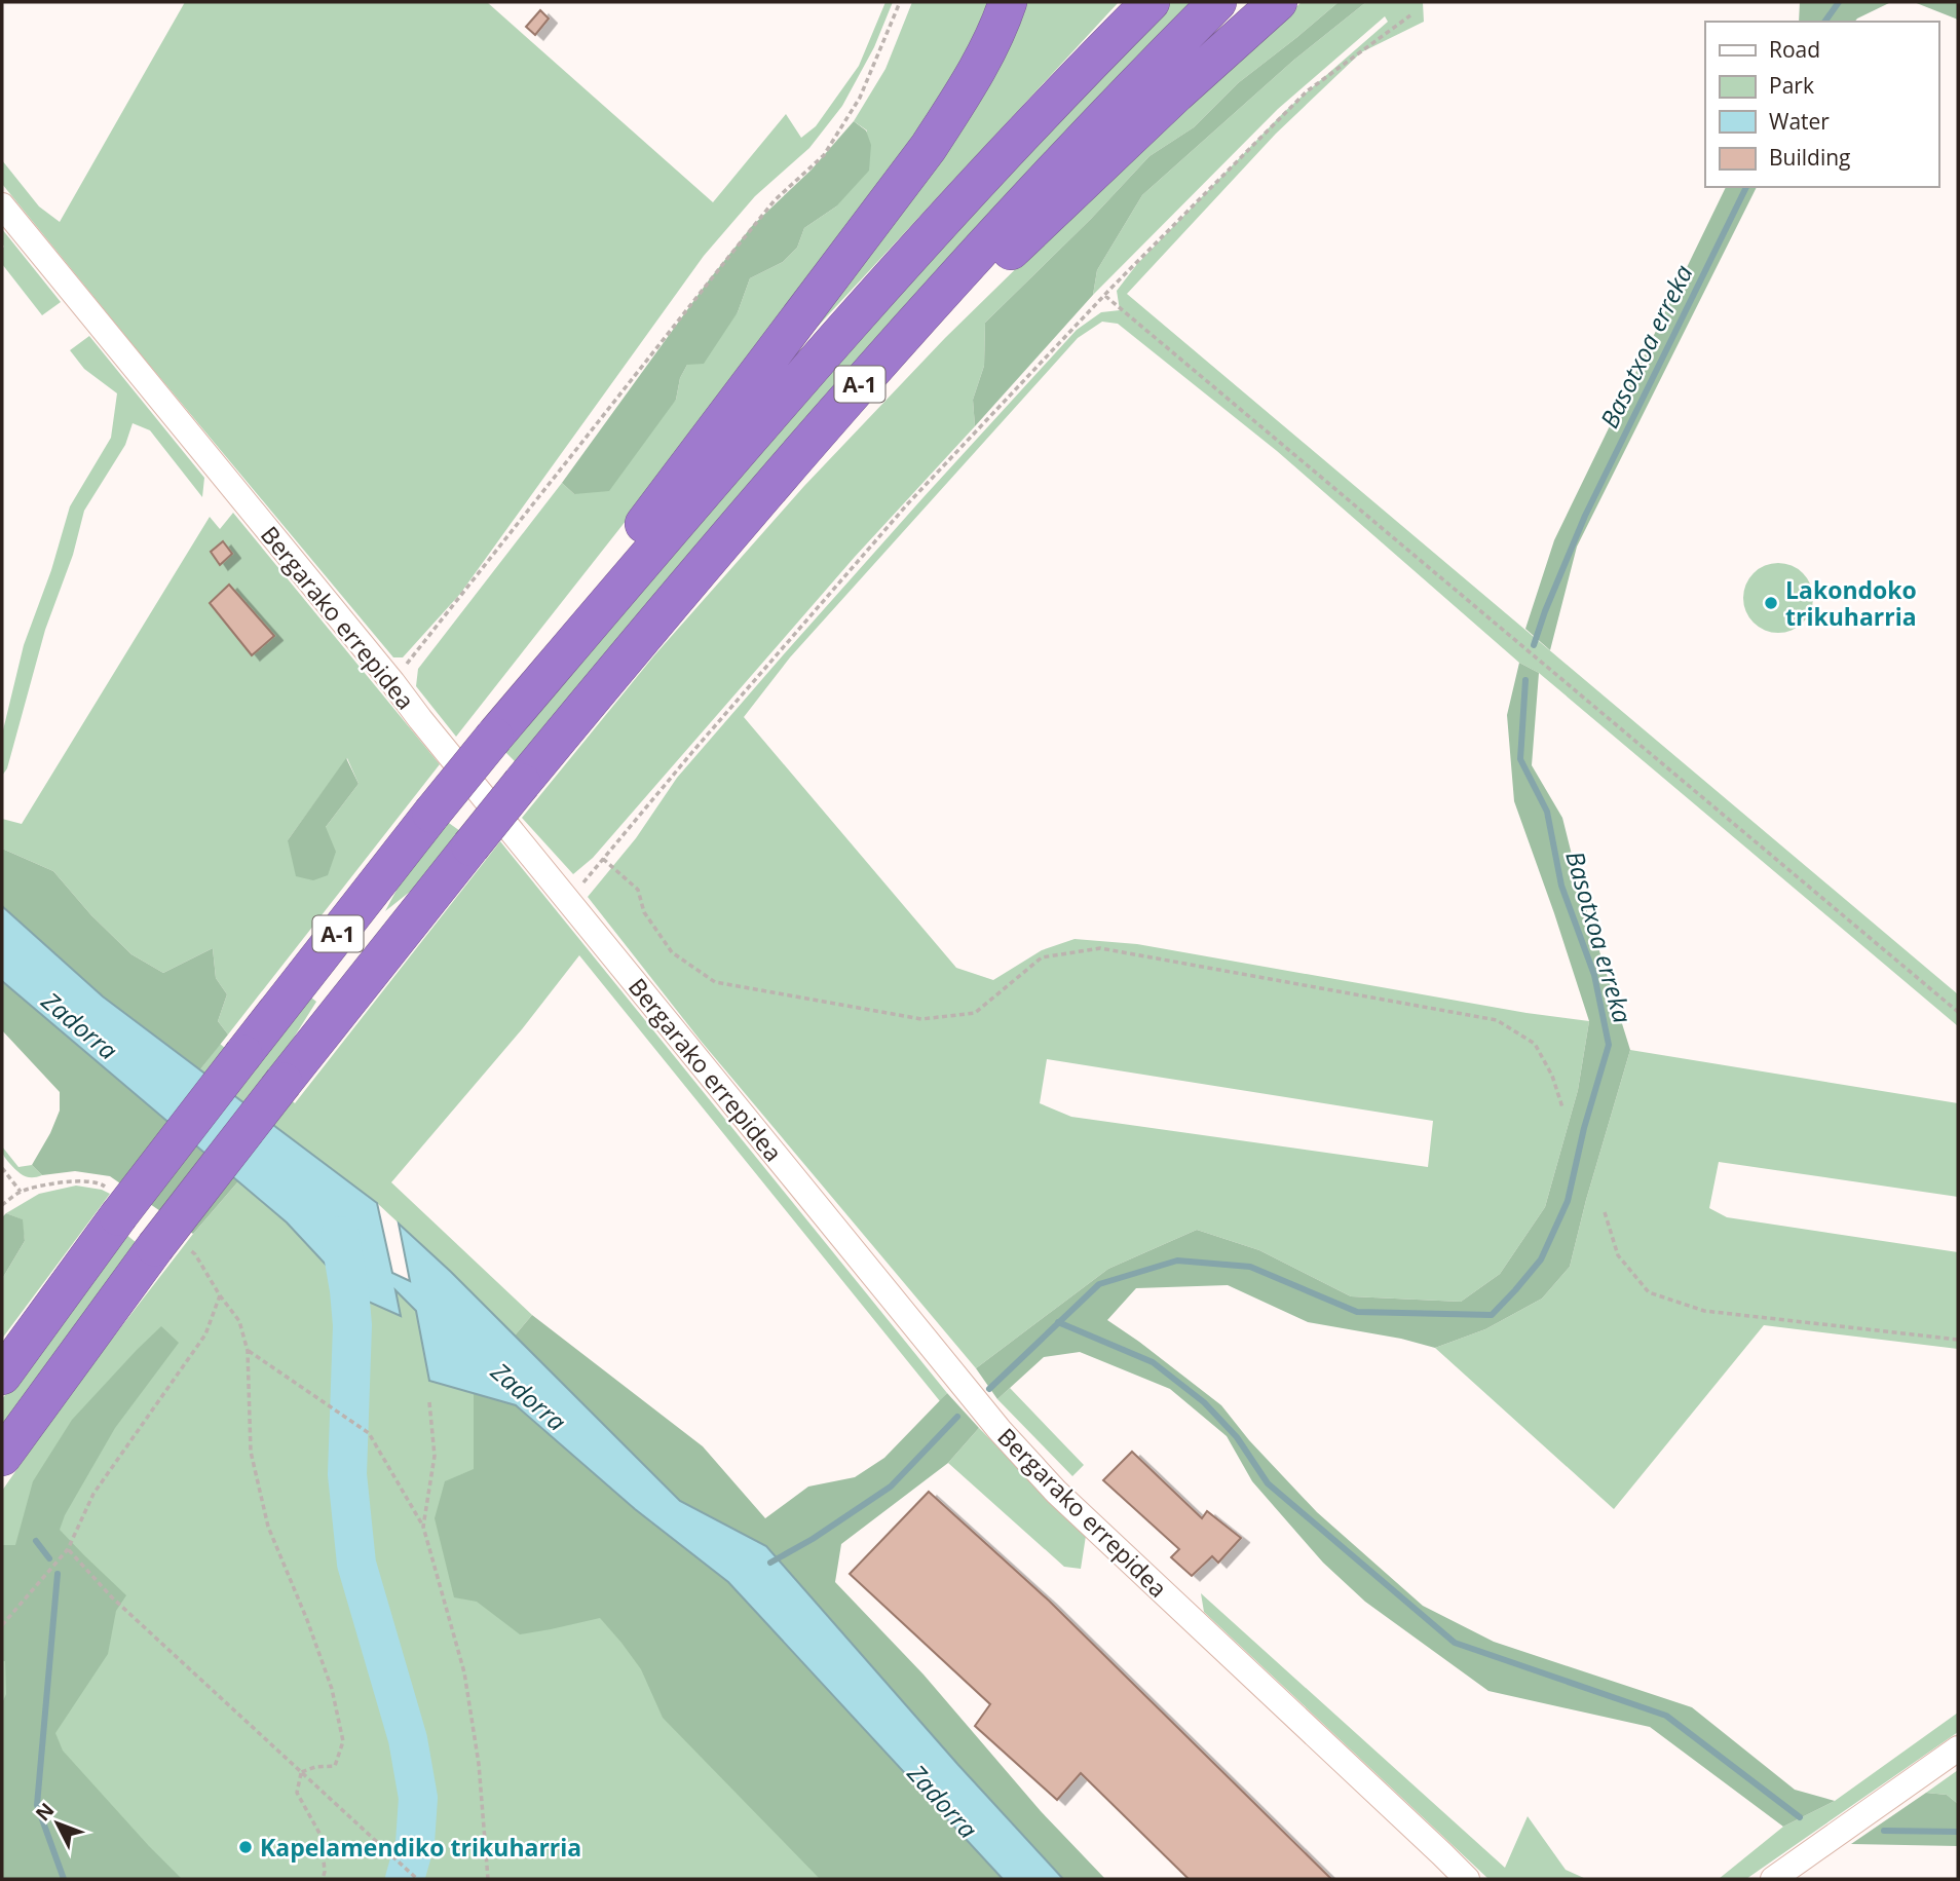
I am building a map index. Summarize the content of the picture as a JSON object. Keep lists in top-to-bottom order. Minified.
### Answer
{"streets":{"highway":["A-1"],"street":["Bergarako errepidea"]},"water":["Basotxoa erreka","Zadorra"],"places":["Lakondoko trikuharria","Kapelamendiko trikuharria"],"legend":["Road","Park","Water","Building"],"north":"top left"}
